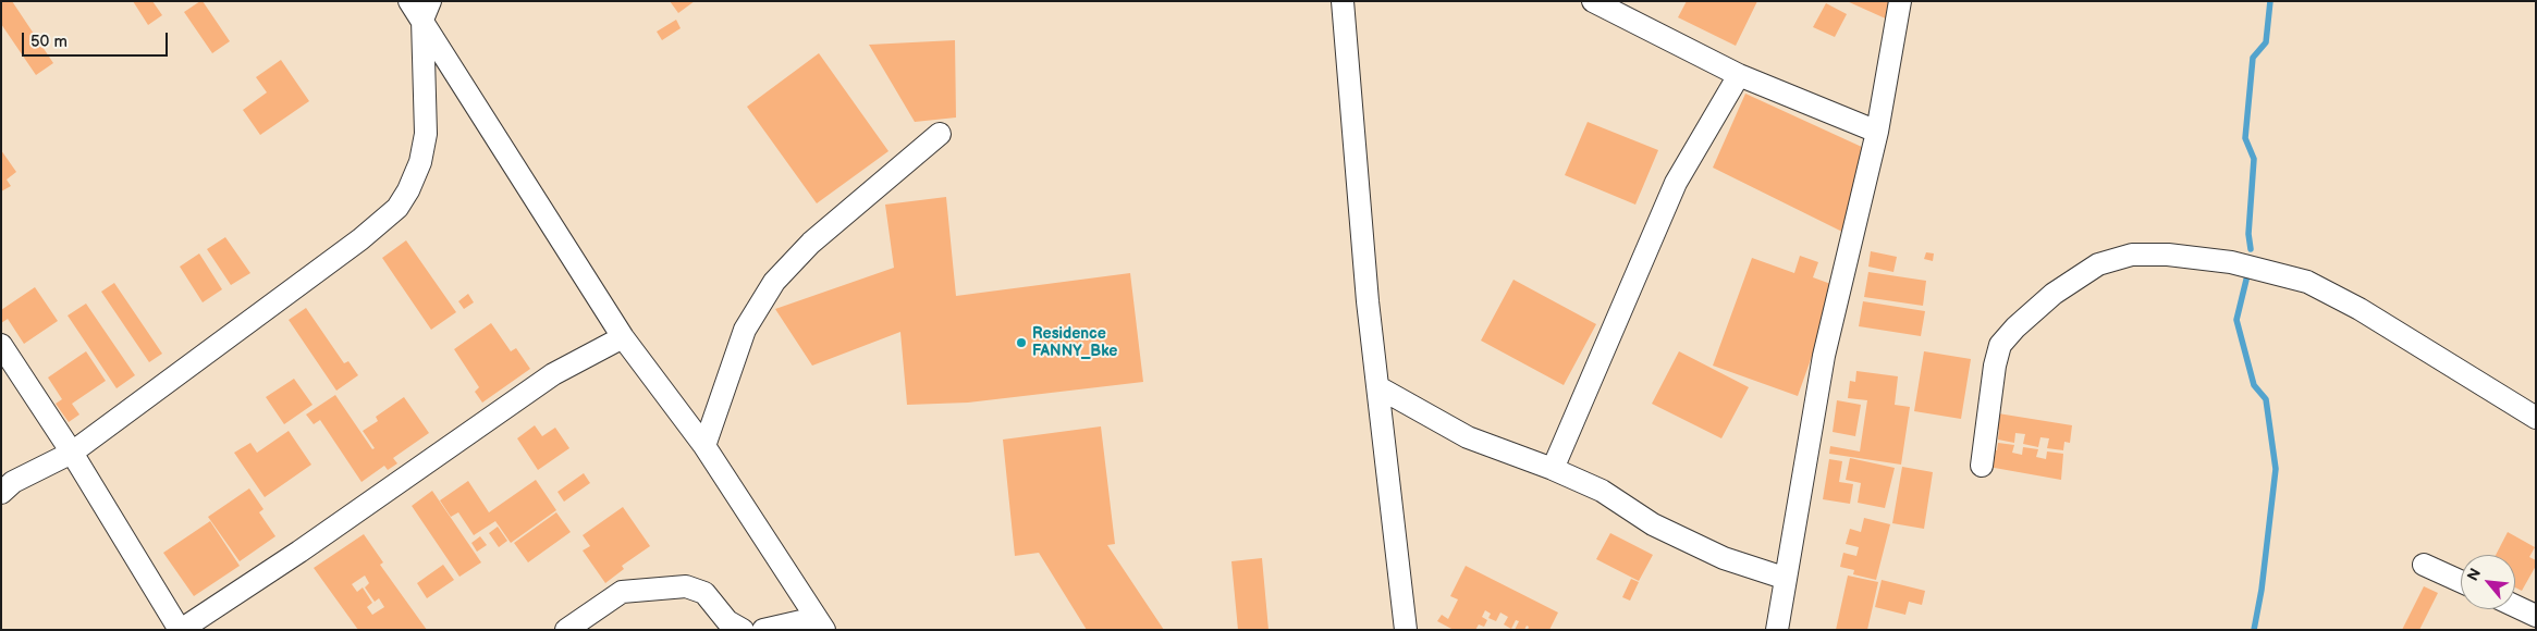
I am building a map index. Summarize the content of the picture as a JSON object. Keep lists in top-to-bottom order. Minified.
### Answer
{"places":["Residence FANNY_Bke"],"scale_bar":"50 m","north":"top left"}
